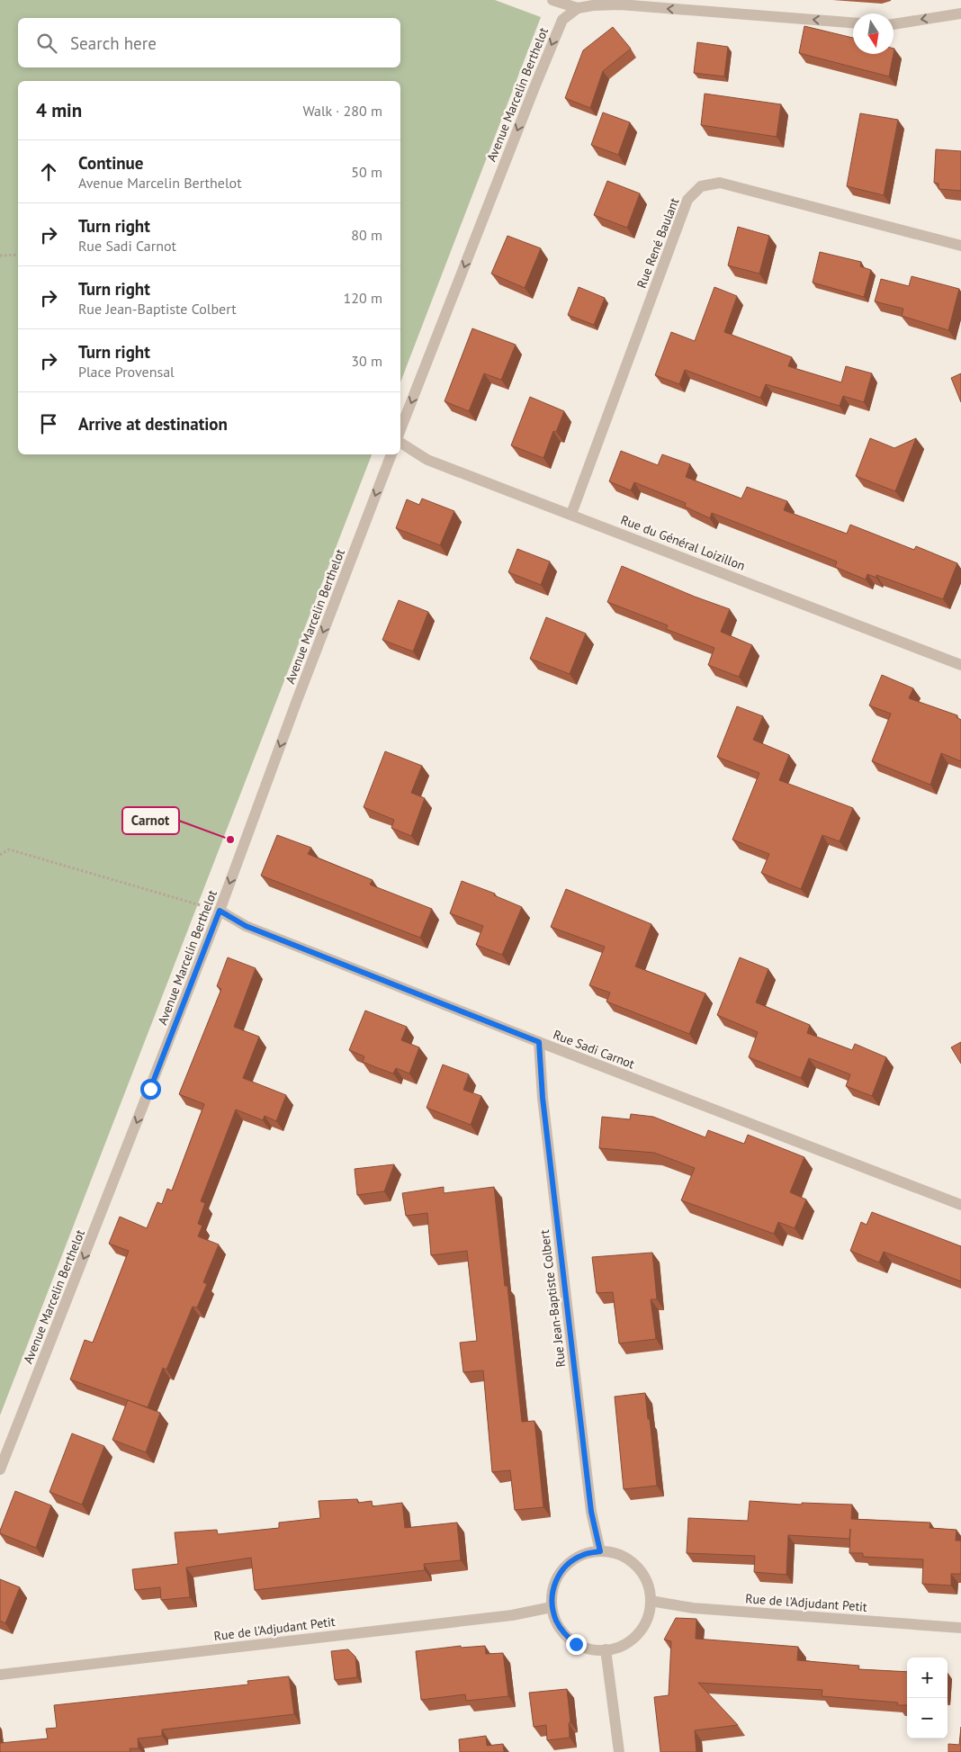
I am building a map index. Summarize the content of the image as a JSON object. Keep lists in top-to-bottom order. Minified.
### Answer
{"streets":{"street":["Avenue Marcelin Berthelot","Rue René Baulant","Rue du Général Loizillon","Rue Sadi Carnot","Rue Jean-Baptiste Colbert","Rue de l'Adjudant Petit"]},"crossings":[["Avenue Marcelin Berthelot","Rue Sadi Carnot"],["Rue René Baulant","Rue du Général Loizillon"],["Rue Sadi Carnot","Rue Jean-Baptiste Colbert"],["Rue Jean-Baptiste Colbert","Rue de l'Adjudant Petit"]],"one_way":["Avenue Marcelin Berthelot"],"places":["Carnot"],"north":"bottom","page":{"search":"Search here","heading":["4 min","Walk · 280 m"],"list":[["Continue","Avenue Marcelin Berthelot","50 m"],["Turn right","Rue Sadi Carnot","80 m"],["Turn right","Rue Jean-Baptiste Colbert","120 m"],["Turn right","Place Provensal","30 m"],"Arrive at destination"],"map_buttons":["+","−"]}}
